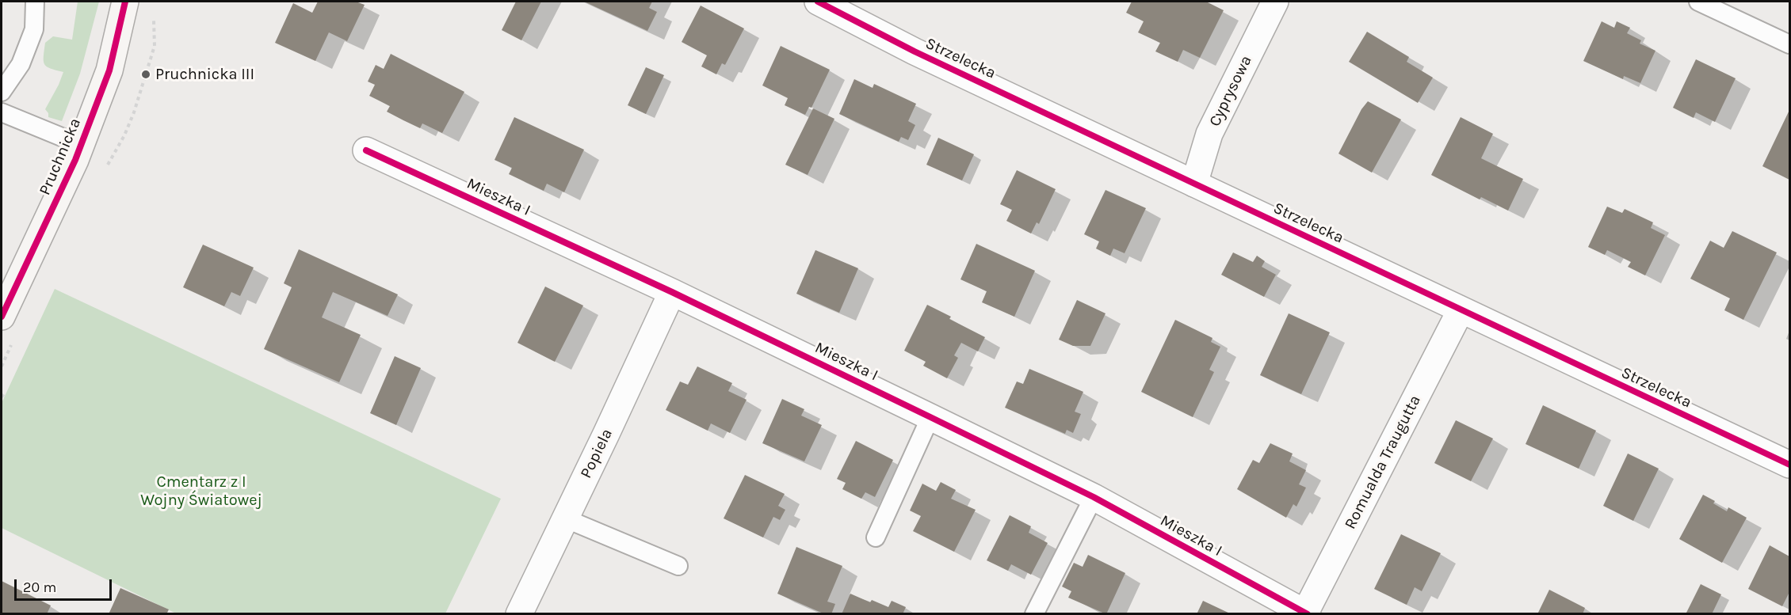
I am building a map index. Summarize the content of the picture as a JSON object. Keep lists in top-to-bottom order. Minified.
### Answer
{"streets":{"main road":["Pruchnicka"],"street":["Strzelecka","Cyprysowa","Mieszka I","Popiela","Romualda Traugutta"]},"crossings":[["Strzelecka","Cyprysowa"],["Strzelecka","Romualda Traugutta"],["Mieszka I","Popiela"],["Mieszka I","Romualda Traugutta"]],"parks":["Cmentarz z I Wojny Światowej"],"places":["Pruchnicka III"],"scale_bar":"20 m"}
